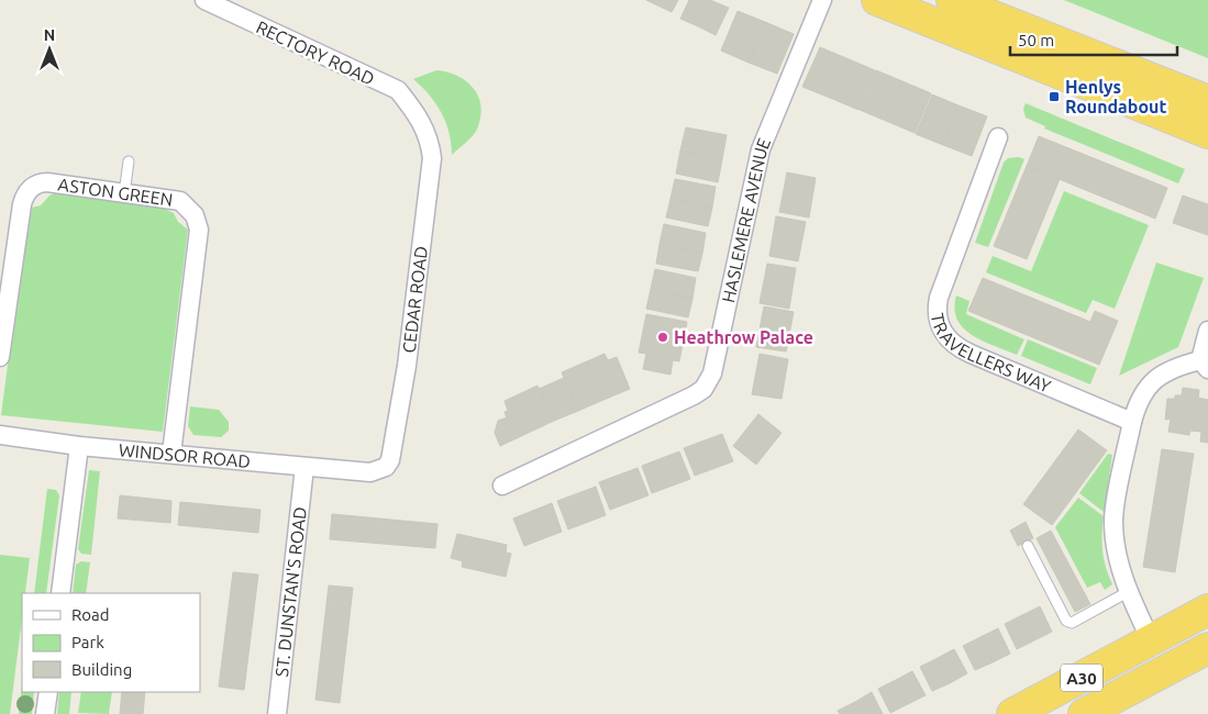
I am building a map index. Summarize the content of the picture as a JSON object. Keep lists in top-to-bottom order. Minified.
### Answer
{"streets":{"highway":["A30"],"street":["RECTORY ROAD","ASTON GREEN","HASLEMERE AVENUE","CEDAR ROAD","TRAVELLERS WAY","WINDSOR ROAD","ST. DUNSTAN'S ROAD"]},"crossings":[["RECTORY ROAD","CEDAR ROAD"],["ASTON GREEN","WINDSOR ROAD"],["CEDAR ROAD","WINDSOR ROAD"],["WINDSOR ROAD","ST. DUNSTAN'S ROAD"]],"places":{"transit":["Henlys Roundabout"],"other":["Heathrow Palace"]},"legend":["Road","Park","Building"],"scale_bar":"50 m","north":"top"}
